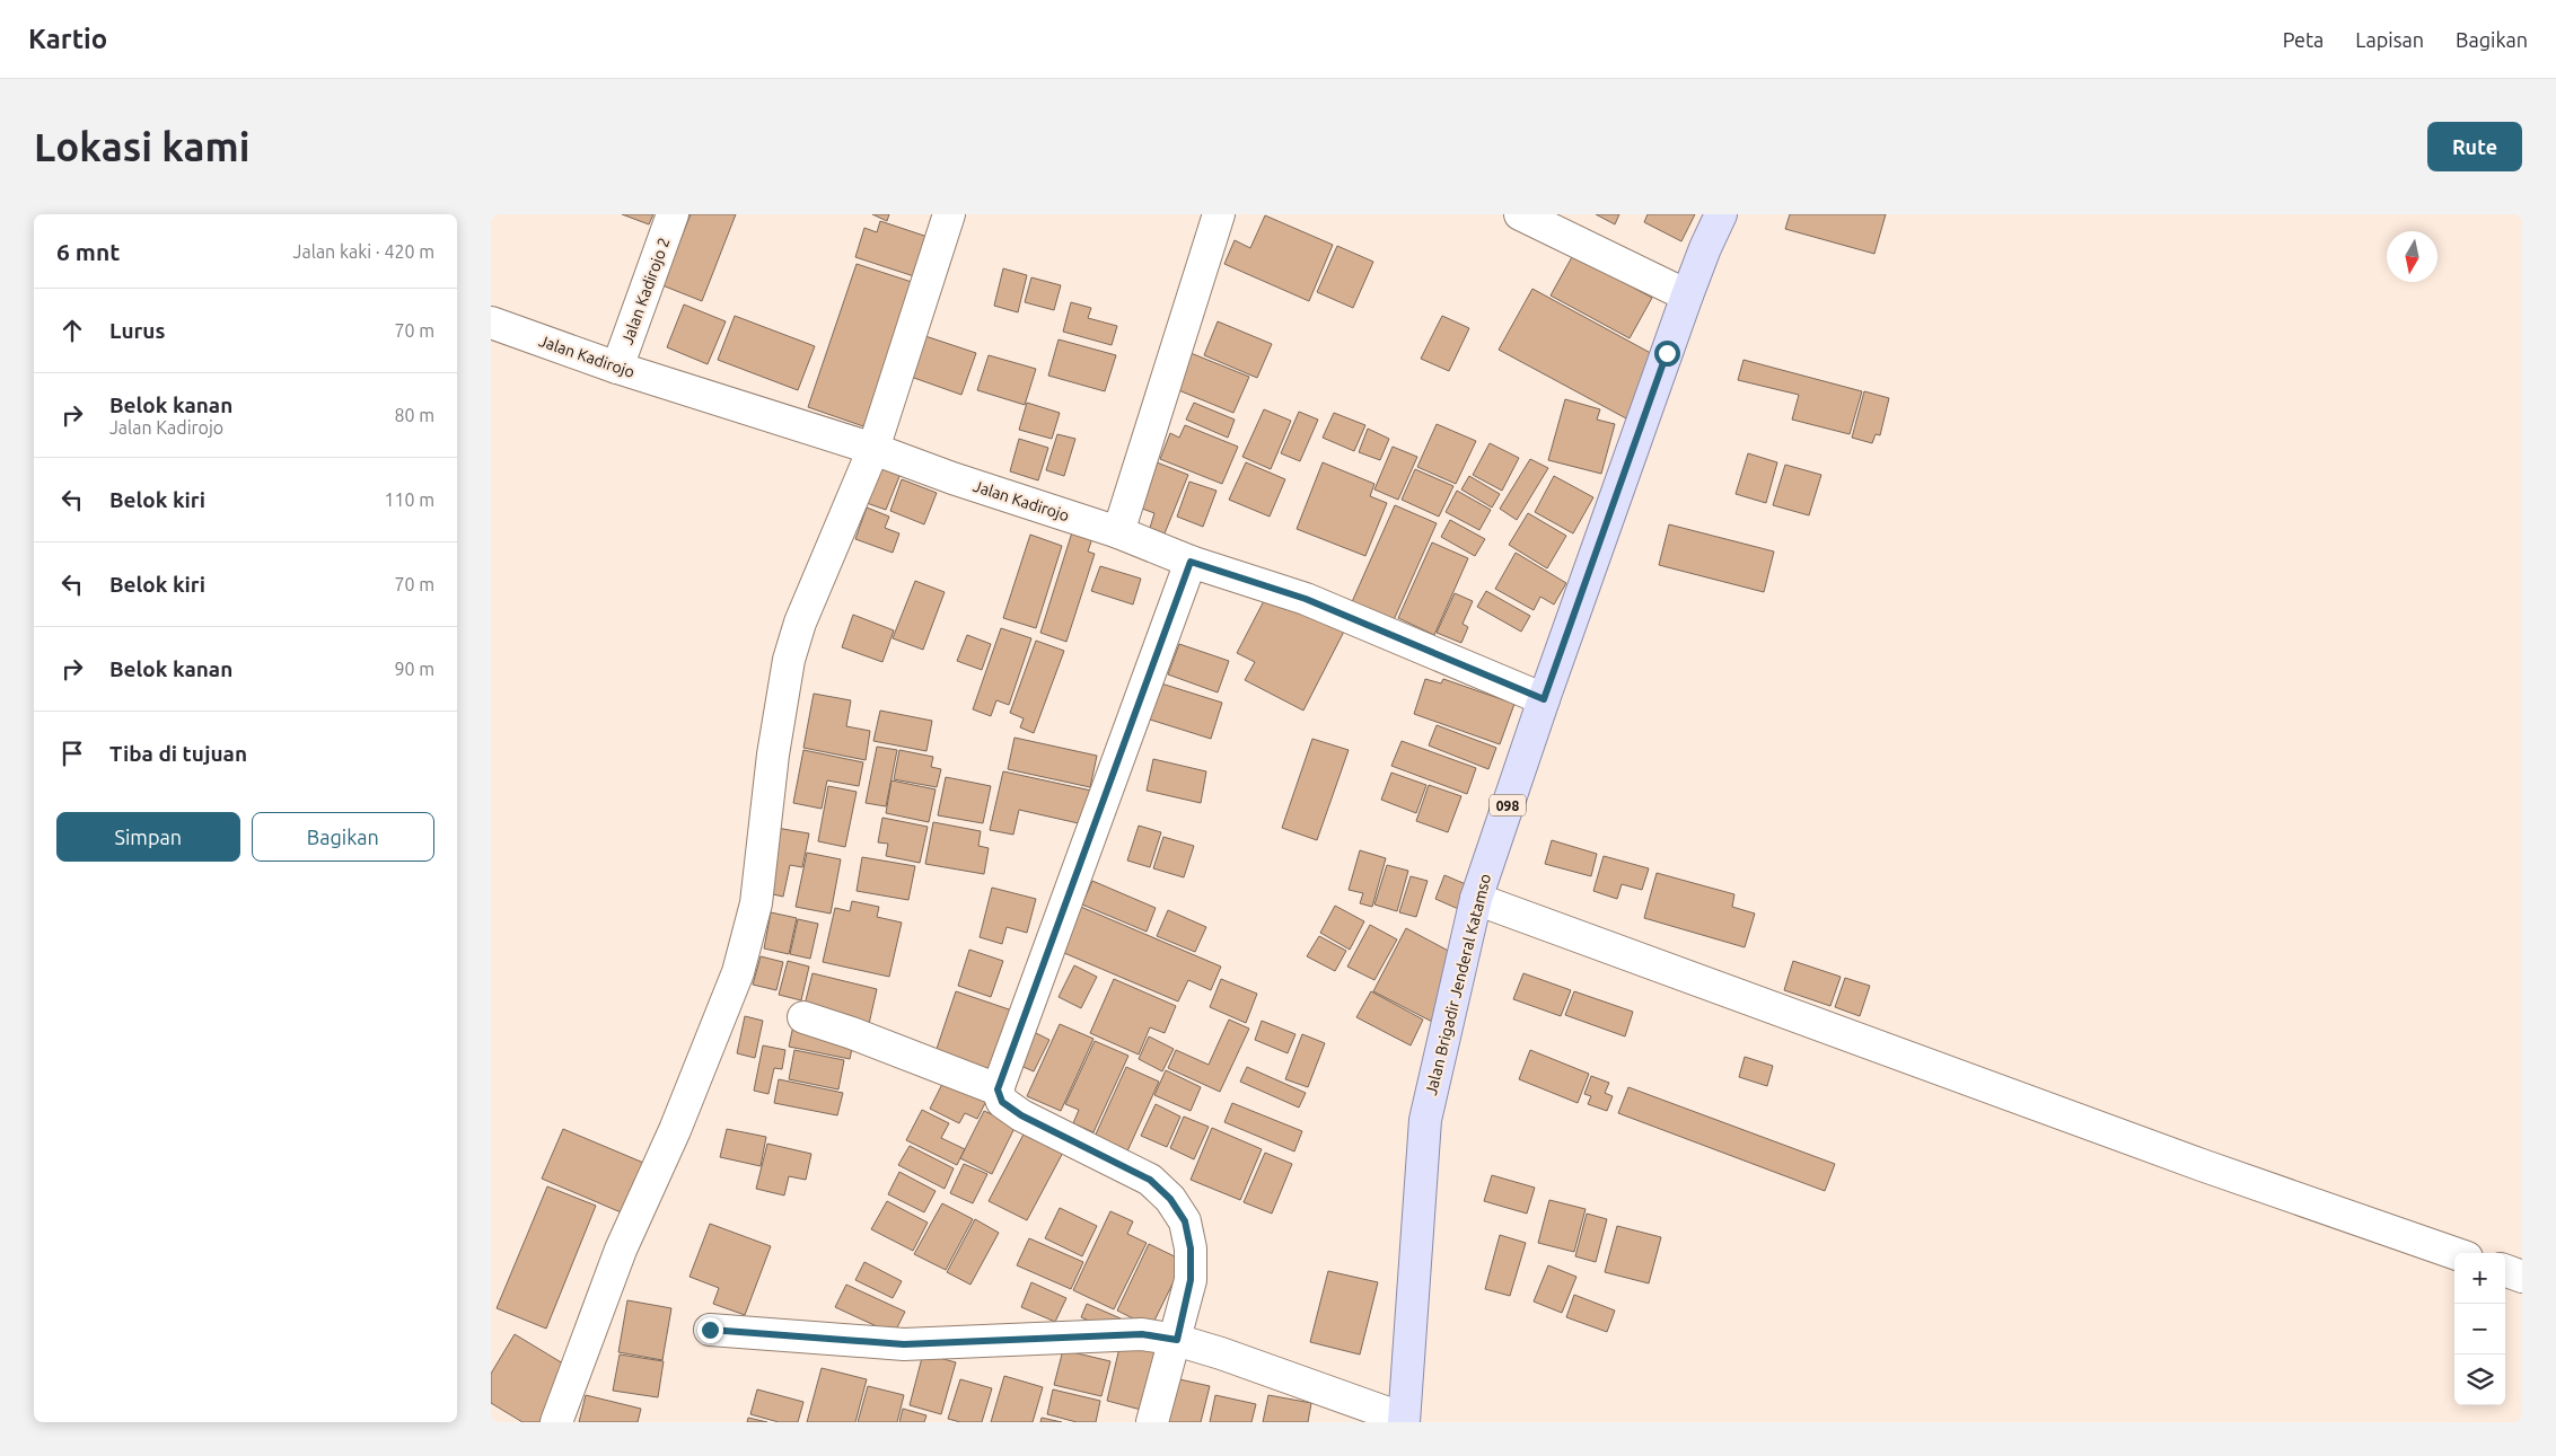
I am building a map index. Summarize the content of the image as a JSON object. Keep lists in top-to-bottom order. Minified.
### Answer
{"streets":{"main road":["098","Jalan Brigadir Jenderal Katamso"],"street":["Jalan Kadirojo 2","Jalan Kadirojo"]},"crossings":[["Jalan Kadirojo 2","Jalan Kadirojo"],["Jalan Kadirojo","Jalan Brigadir Jenderal Katamso"]],"north":"bottom","page":{"header":"Kartio","nav":["Peta","Lapisan","Bagikan"],"buttons":["Rute",["Simpan","Bagikan"]],"title":"Lokasi kami","heading":["6 mnt","Jalan kaki · 420 m"],"list":[["Lurus","70 m"],["Belok kanan","Jalan Kadirojo","80 m"],["Belok kiri","110 m"],["Belok kiri","70 m"],["Belok kanan","90 m"],"Tiba di tujuan"],"map_buttons":["+","−"]}}
